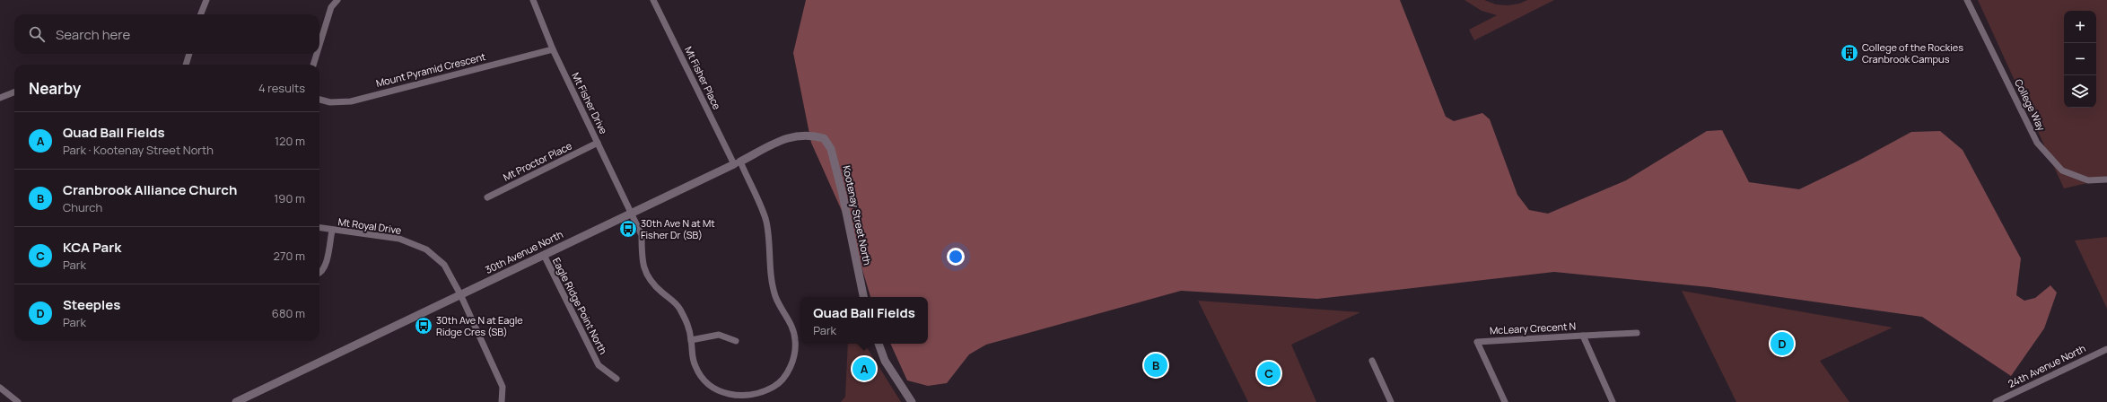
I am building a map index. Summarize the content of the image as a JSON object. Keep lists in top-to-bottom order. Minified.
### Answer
{"streets":{"street":["Mount Pyramid Crescent","Mt Fisher Place","Mt Fisher Drive","College Way","Mt Proctor Place","Kootenay Street North","Mt Royal Drive","30th Avenue North","Eagle Ridge Point North","McLeary Crecent N","24th Avenue North"]},"crossings":[["Mount Pyramid Crescent","Mt Fisher Drive"],["Mt Fisher Place","Mt Fisher Drive"],["Mt Fisher Place","30th Avenue North"],["Mt Fisher Drive","Mt Proctor Place"],["Mt Fisher Drive","30th Avenue North"],["Kootenay Street North","30th Avenue North"],["Mt Royal Drive","30th Avenue North"],["30th Avenue North","Eagle Ridge Point North"]],"places":{"building":["College of the Rockies Cranbrook Campus"],"bus stop":["30th Ave N at Mt Fisher Dr (SB)","30th Ave N at Eagle Ridge Cres (SB)"]},"page":{"map_buttons":["+","−"],"search":"Search here","heading":["Nearby","4 results"],"list":[{"mark":"A","name":"Quad Ball Fields","note":"Park · Kootenay Street North","value":"120 m"},{"mark":"B","name":"Cranbrook Alliance Church","note":"Church","value":"190 m"},{"mark":"C","name":"KCA Park","note":"Park","value":"270 m"},{"mark":"D","name":"Steeples","note":"Park","value":"680 m"}],"popup":["Quad Ball Fields","Park"],"pins":["D","B","A","C"]}}
